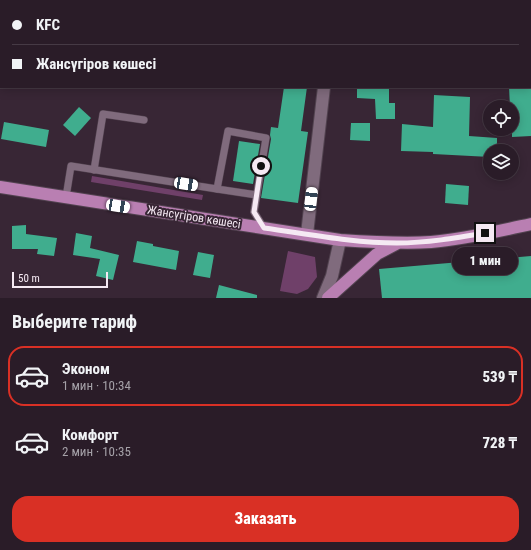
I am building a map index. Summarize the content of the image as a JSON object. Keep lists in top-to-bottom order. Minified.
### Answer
{"streets":{"main road":["Жансүгіров көшесі"]},"scale_bar":"50 m","page":{"banner":["KFC","Жансүгіров көшесі"],"bubble":"1 мин","scale":"50 m","heading":"Выберите тариф","list":[{"name":"Эконом","note":"1 мин · 10:34","value":"539 ₸"},{"name":"Комфорт","note":"2 мин · 10:35","value":"728 ₸"}],"buttons":"Заказать"}}
